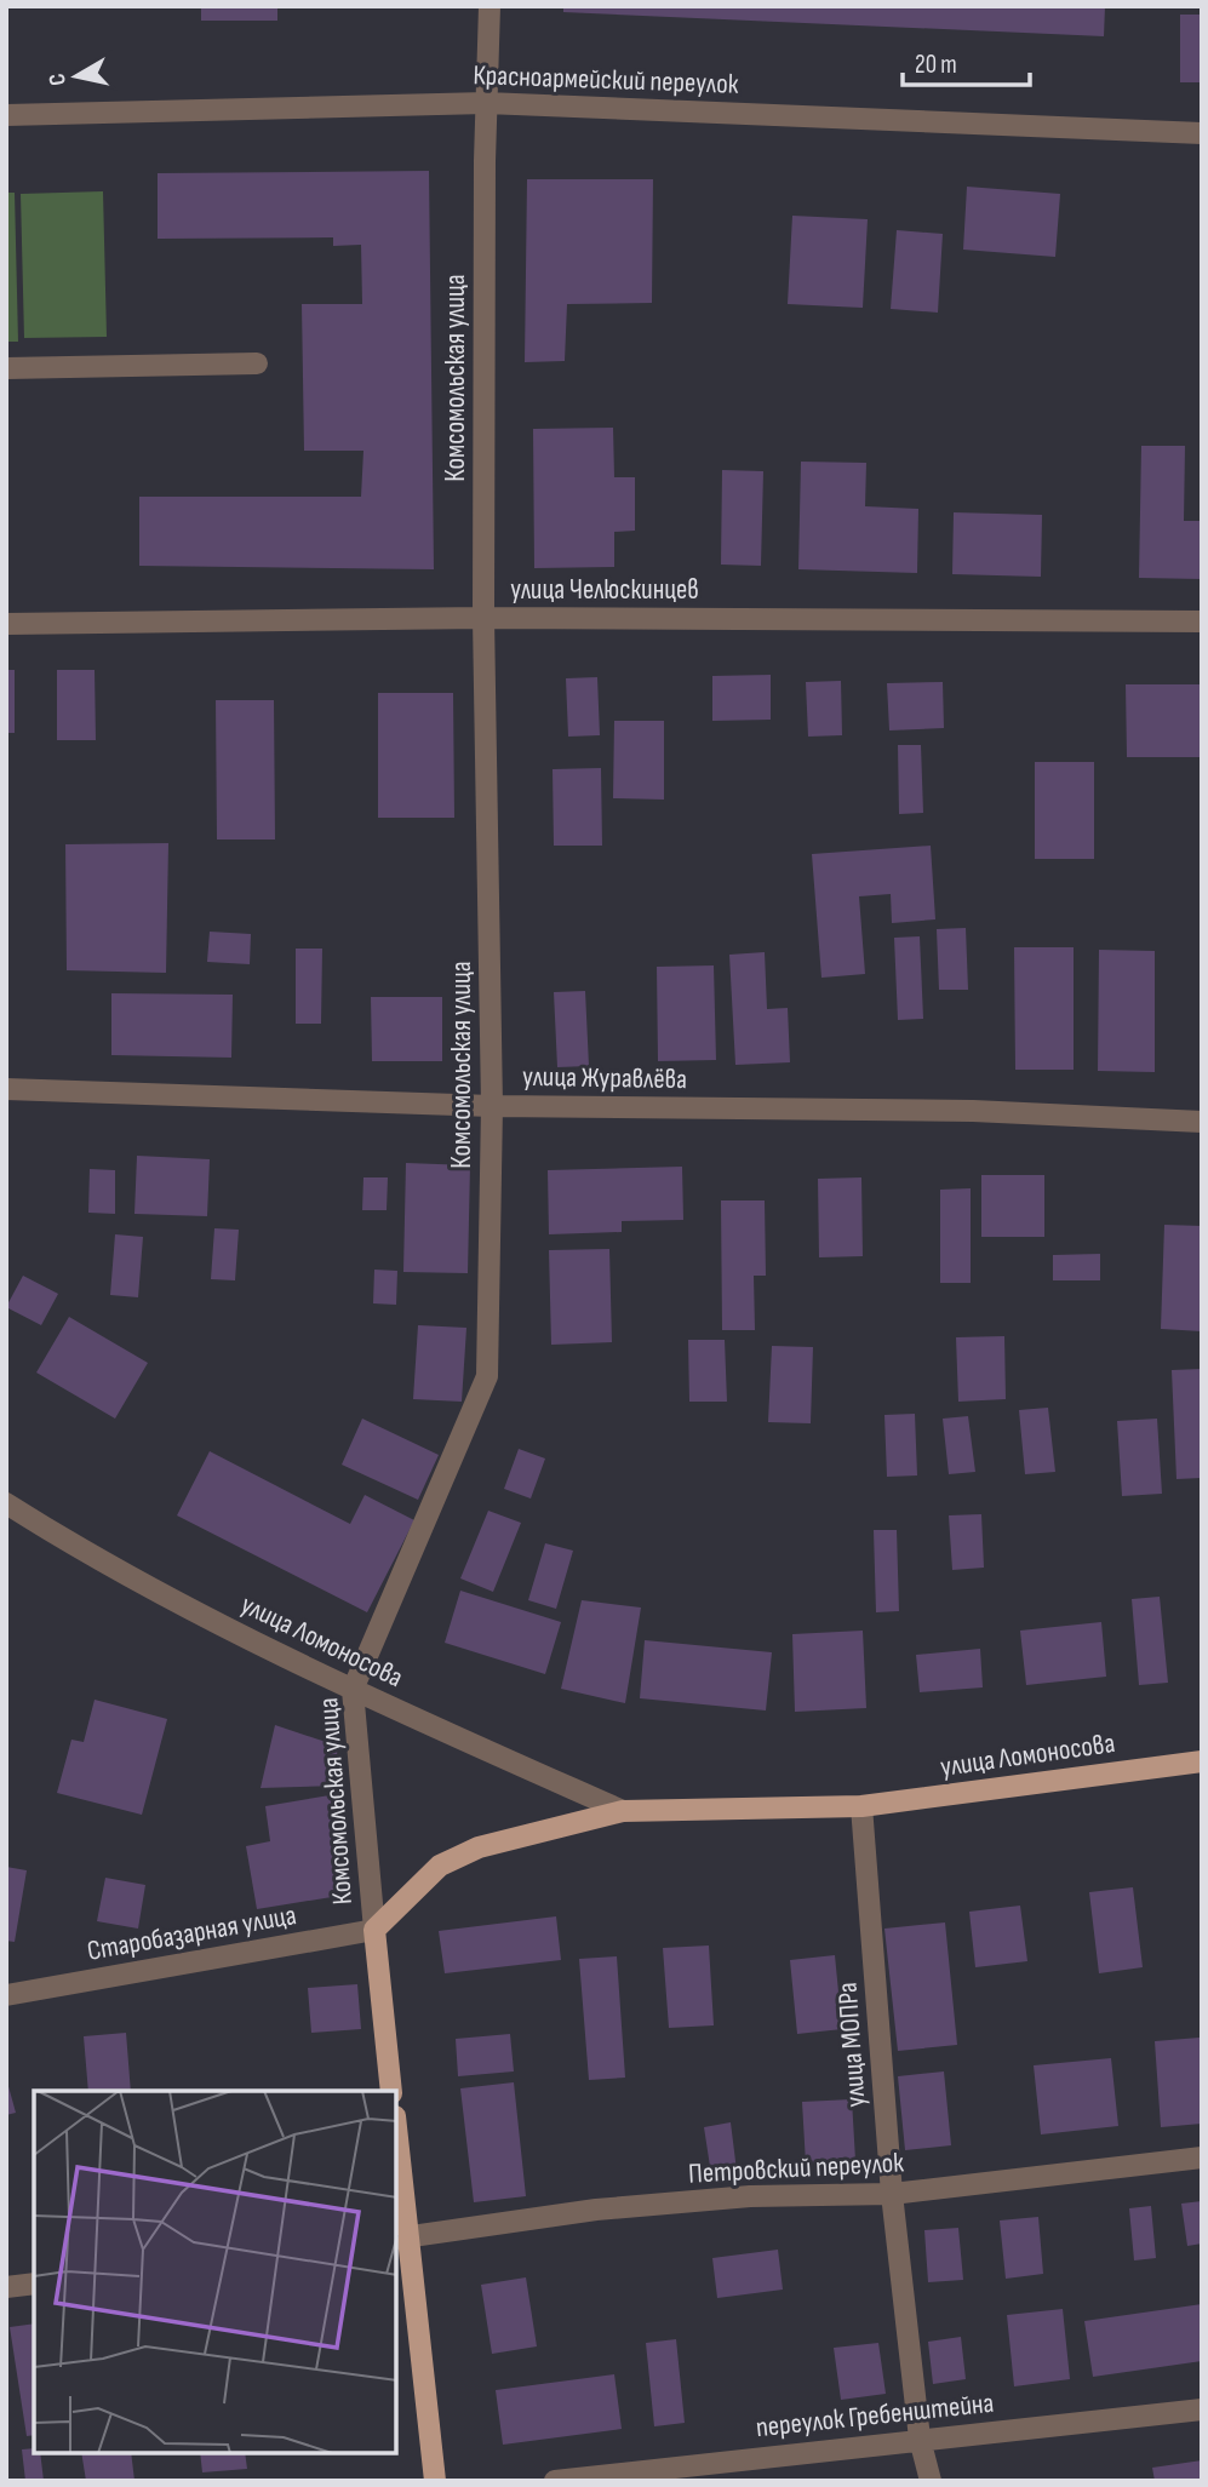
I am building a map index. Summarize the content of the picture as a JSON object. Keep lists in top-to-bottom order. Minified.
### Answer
{"streets":{"main road":["Комсомольская улица","улица Ломоносова"],"street":["Красноармейский переулок","улица Челюскинцев","улица Журавлёва","Старобазарная улица","улица МОПРа","Петровский переулок","переулок Гребенштейна"]},"crossings":[["Красноармейский переулок","Комсомольская улица"],["Комсомольская улица","улица Челюскинцев"],["Комсомольская улица","улица Журавлёва"],["Комсомольская улица","улица Ломоносова"],["Комсомольская улица","Старобазарная улица"],["улица Ломоносова","улица МОПРа"],["улица МОПРа","Петровский переулок"],["улица МОПРа","переулок Гребенштейна"]],"scale_bar":"20 m","north":"left"}
